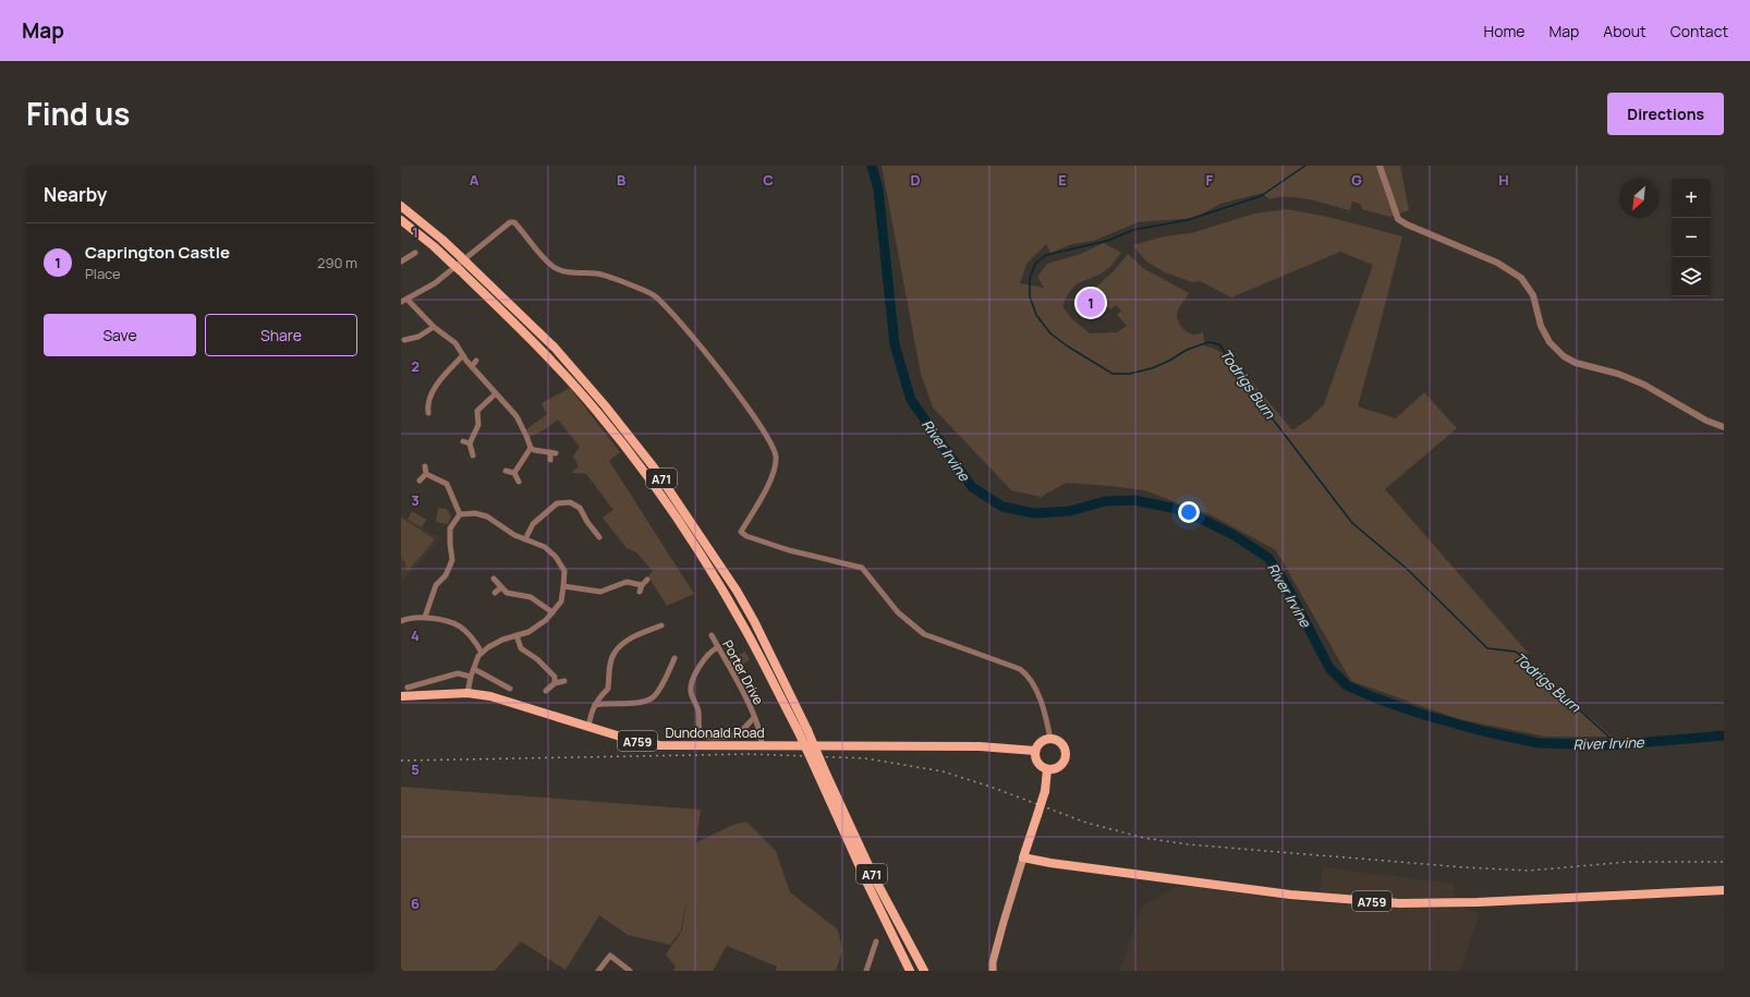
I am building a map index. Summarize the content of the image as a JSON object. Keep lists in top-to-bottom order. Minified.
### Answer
{"streets":{"main road":["A71","Dundonald Road","A759"],"street":["Porter Drive"]},"crossings":[["Porter Drive","Dundonald Road"]],"water":["Todrigs Burn","River Irvine"],"north":"bottom left","page":{"header":"Map","nav":["Home","Map","About","Contact"],"title":"Find us","buttons":["Directions",["Save","Share"]],"heading":"Nearby","map_buttons":["+","−"],"list":[{"mark":"1","name":"Caprington Castle","note":"Place","value":"290 m"}],"pins":"1"},"grid":{"columns":["A","B","C","D","E","F","G","H"],"rows":["1","2","3","4","5","6"]}}
